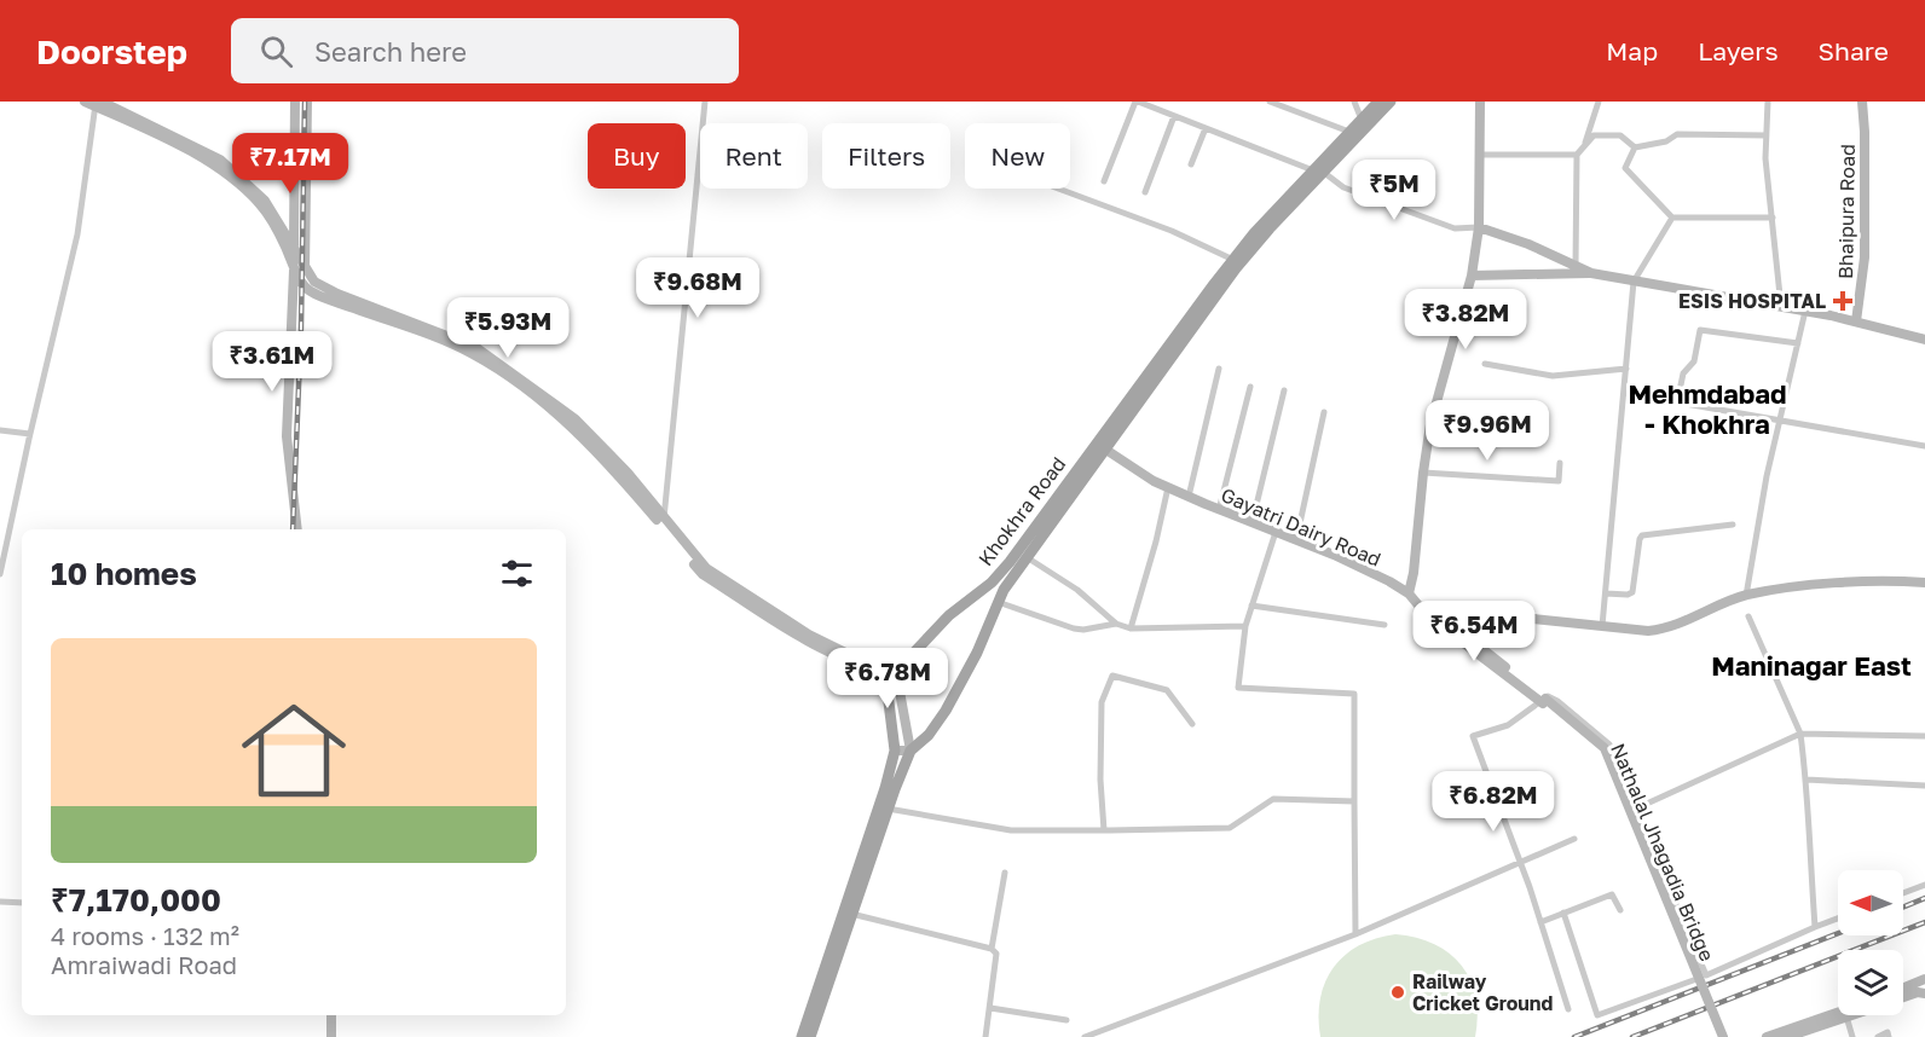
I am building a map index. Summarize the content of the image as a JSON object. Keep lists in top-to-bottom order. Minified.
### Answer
{"streets":{"main road":["Khokhra Road"],"street":["Bhaipura Road","Gayatri Dairy Road","Nathalal Jhagadia Bridge"]},"crossings":[["Khokhra Road","Gayatri Dairy Road"],["Gayatri Dairy Road","Nathalal Jhagadia Bridge"]],"districts":["Mehmdabad - Khokhra","Maninagar East"],"places":{"health":["ESIS HOSPITAL"],"other":["Railway Cricket Ground"]},"north":"left","page":{"header":"Doorstep","search":"Search here","nav":["Map","Layers","Share"],"chip":["Buy","Rent","Filters","New"],"price":["₹7.17M","₹5M","₹9.68M","₹3.82M","₹5.93M","₹3.61M","₹9.96M","₹6.54M","₹6.78M","₹6.82M"],"heading":"10 homes","list":[{"name":"₹7,170,000","note":"4 rooms · 132 m² · Amraiwadi Road"}]}}
